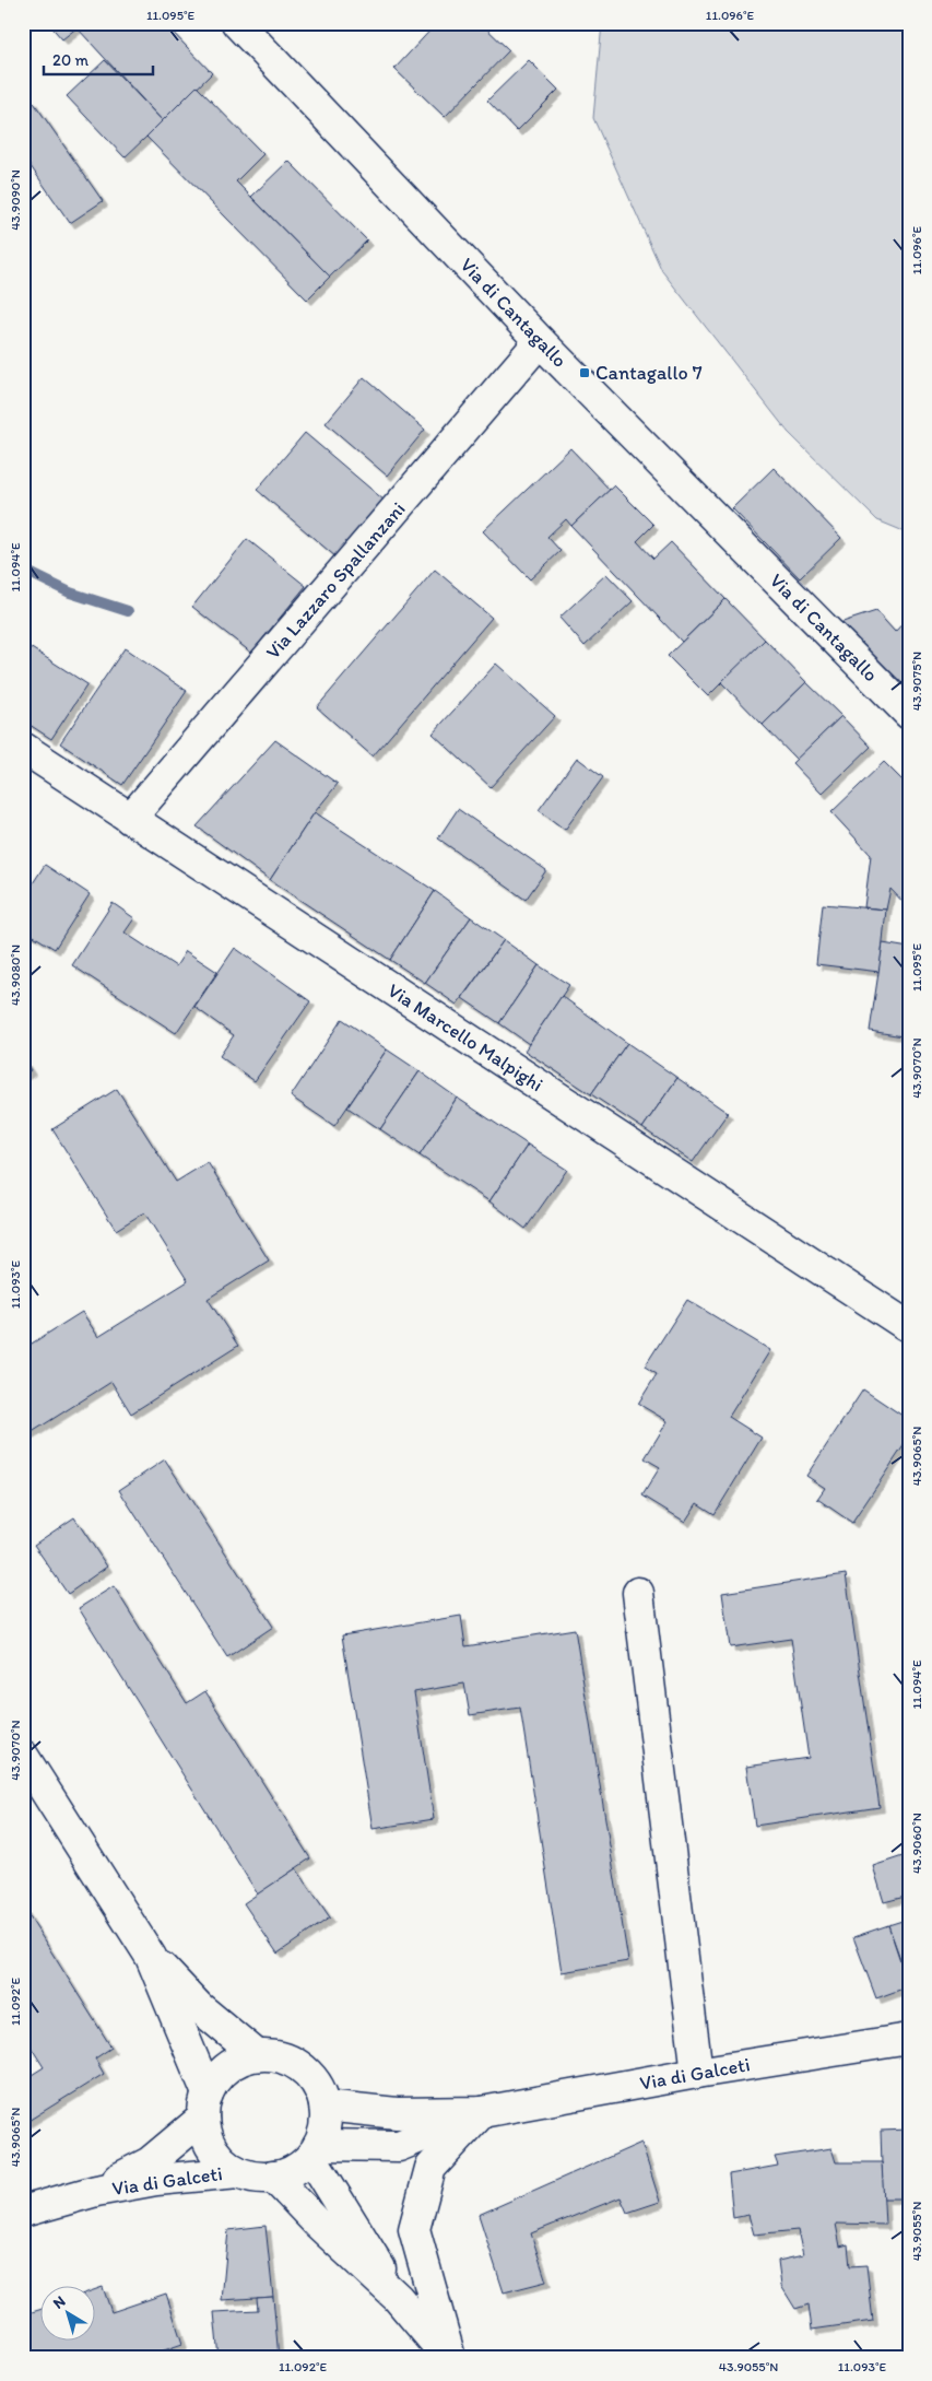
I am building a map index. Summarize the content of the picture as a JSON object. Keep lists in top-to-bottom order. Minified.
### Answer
{"streets":{"street":["Via di Cantagallo","Via Lazzaro Spallanzani","Via Marcello Malpighi","Via di Galceti"]},"crossings":[["Via di Cantagallo","Via Lazzaro Spallanzani"],["Via Lazzaro Spallanzani","Via Marcello Malpighi"]],"places":{"transit":["Cantagallo 7"]},"scale_bar":"20 m","north":"top left","coordinates":["11.095°E","11.096°E","43.9090°N","11.094°E","43.9075°N","43.9080°N","43.9070°N","11.093°E","43.9065°N","43.9060°N","11.092°E","43.9055°N"]}
